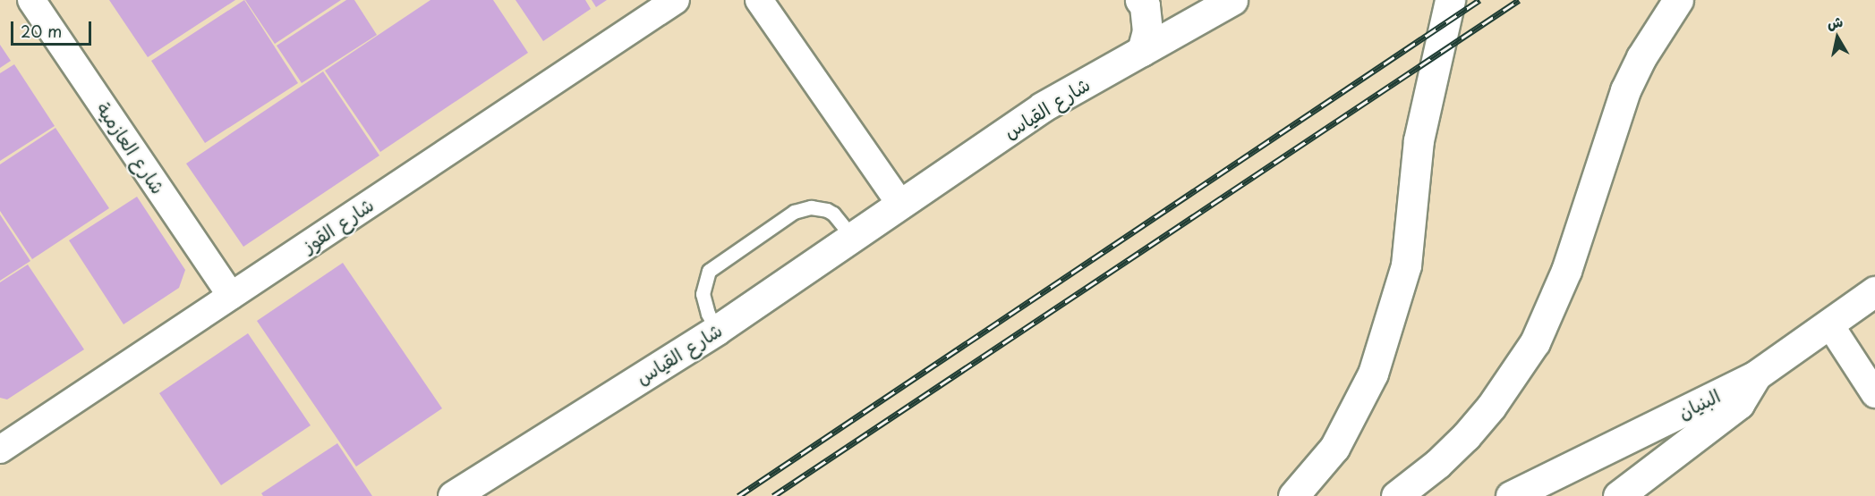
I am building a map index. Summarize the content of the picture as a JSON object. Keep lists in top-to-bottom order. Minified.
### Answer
{"streets":{"street":["شارع القياس","شارع العازمية","شارع القوز","البنيان"]},"crossings":[["شارع العازمية","شارع القوز"]],"scale_bar":"20 m","north":"top"}
